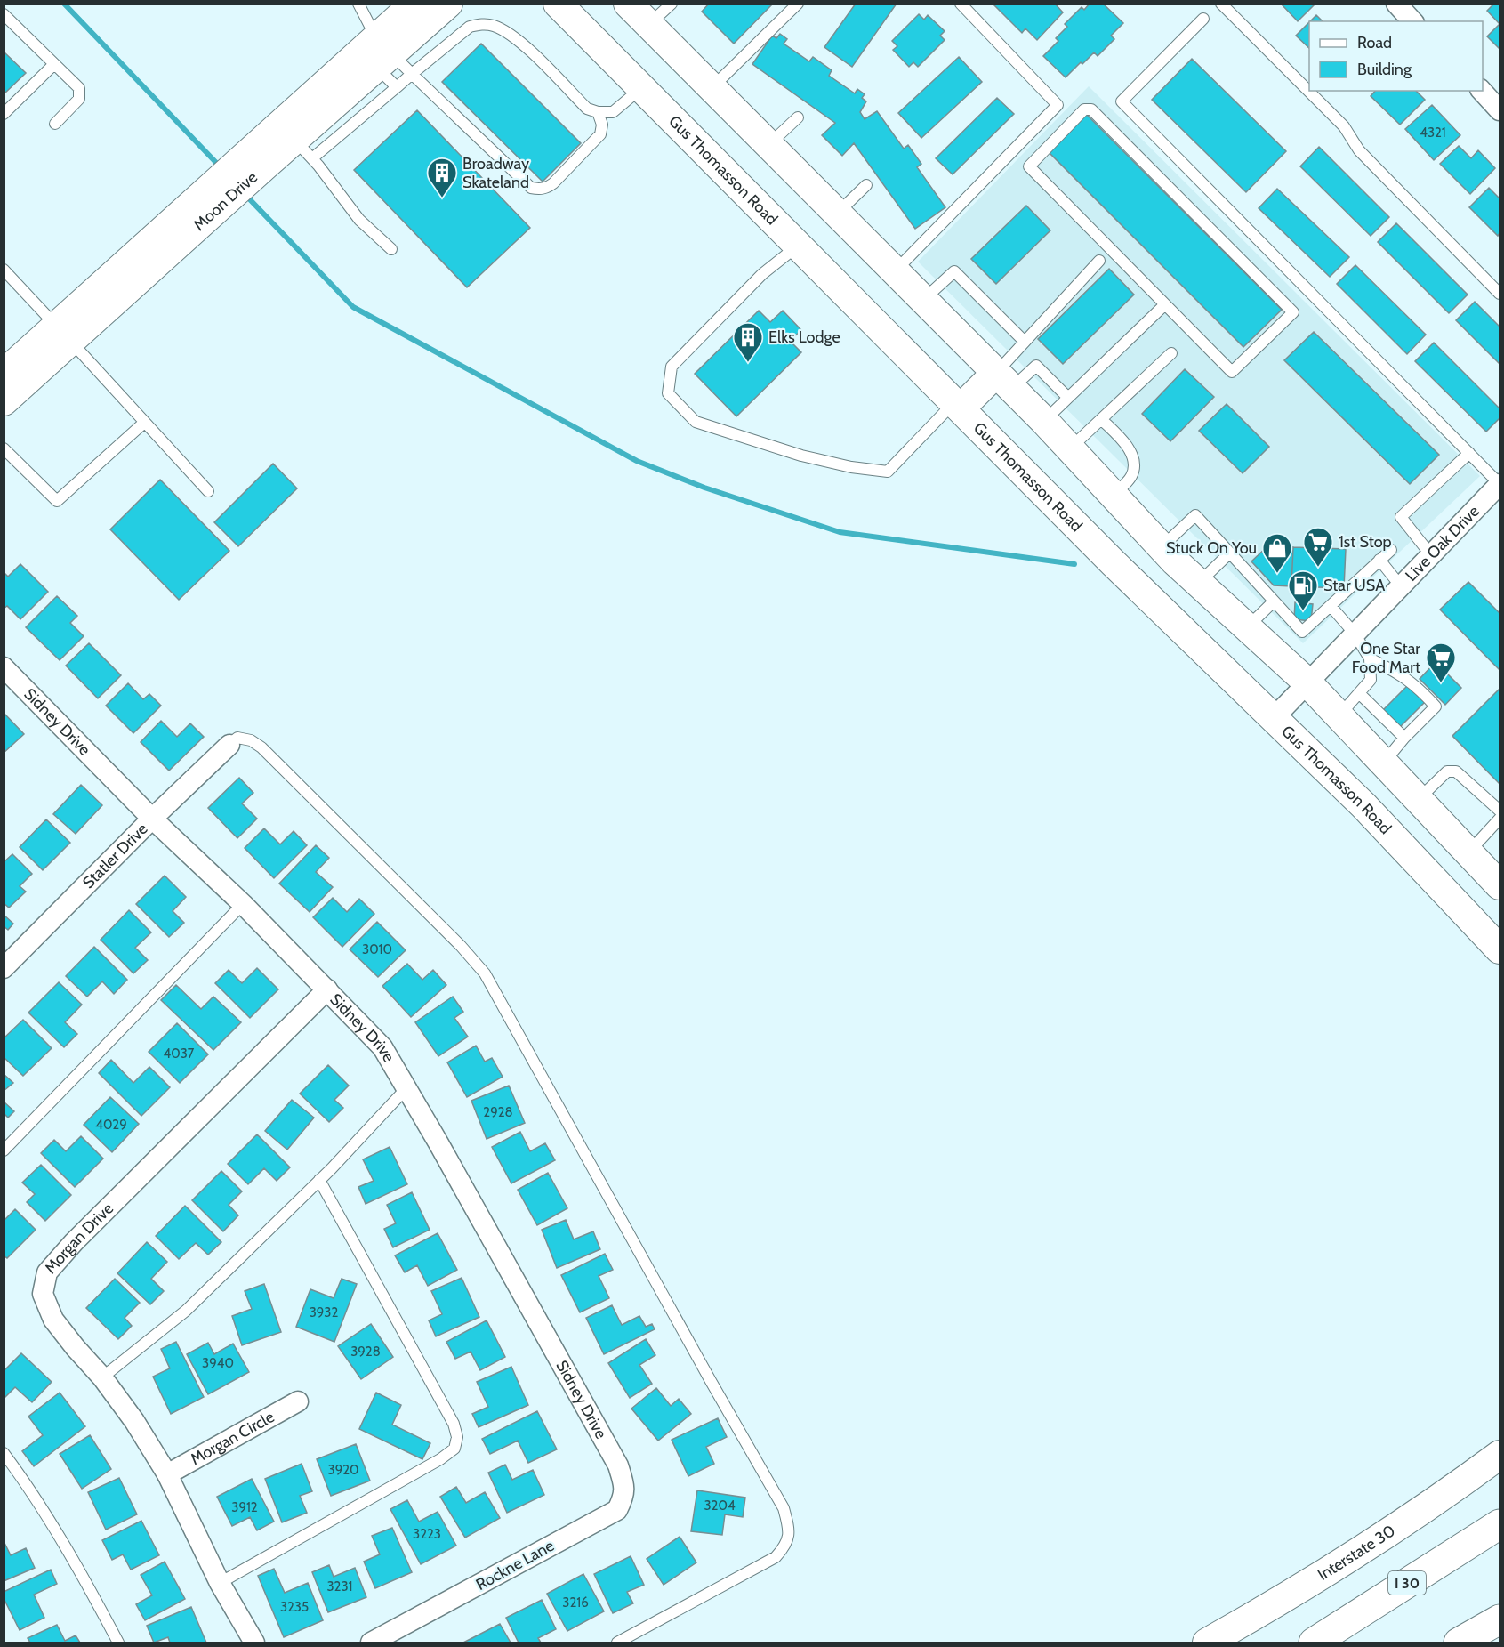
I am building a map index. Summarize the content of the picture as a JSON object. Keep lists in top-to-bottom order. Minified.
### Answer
{"streets":{"highway":["I 30"],"main road":["Gus Thomasson Road","Moon Drive","Interstate 30"],"street":["Live Oak Drive","Sidney Drive","Statler Drive","Morgan Drive","Morgan Circle","Rockne Lane"]},"crossings":[["Gus Thomasson Road","Live Oak Drive"],["Sidney Drive","Statler Drive"],["Sidney Drive","Morgan Drive"],["Sidney Drive","Rockne Lane"],["Morgan Drive","Morgan Circle"]],"places":{"building":["Broadway Skateland","Elks Lodge"],"supermarket":["1st Stop","One Star Food Mart"],"shop":["Stuck On You"],"fuel station":["Star USA"]},"house_numbers":["4321","3010","4037","2928","4029","3932","3928","3940","3920","3204","3912","3223","3231","3216","3235"],"legend":["Road","Building"]}
